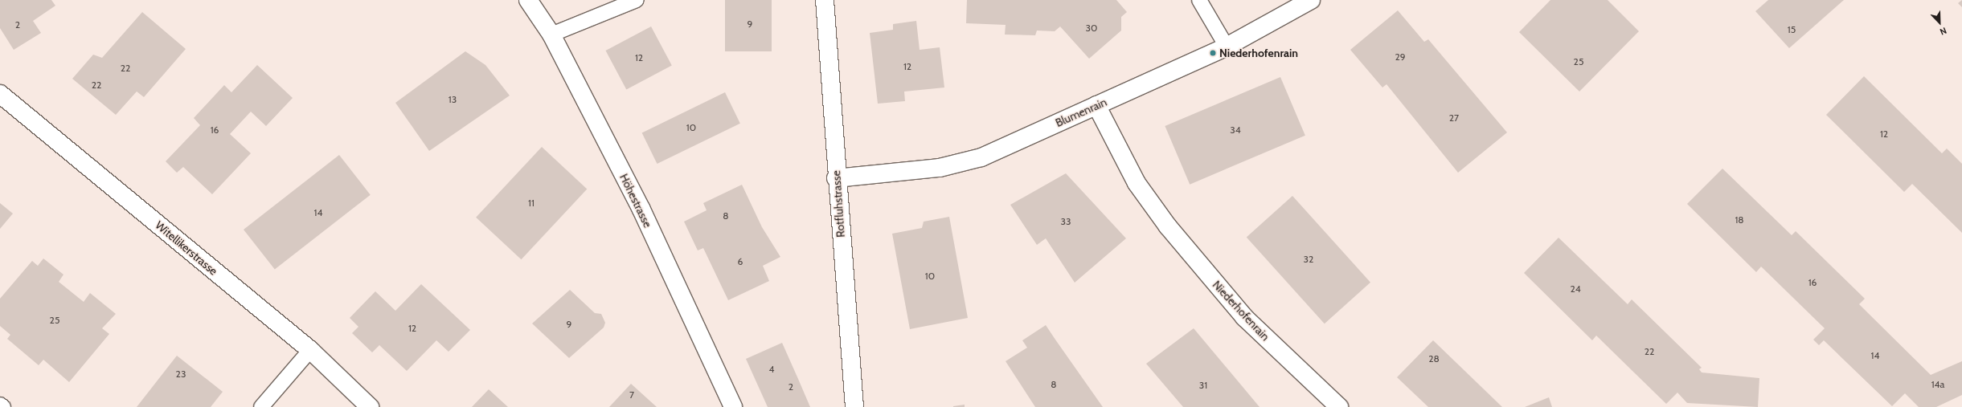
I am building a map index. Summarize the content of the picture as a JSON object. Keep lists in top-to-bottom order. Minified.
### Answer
{"streets":{"street":["Blumenrain","Höhestrasse","Rotfluhstrasse","Witellikerstrasse","Niederhofenrain"]},"crossings":[["Blumenrain","Rotfluhstrasse"],["Blumenrain","Niederhofenrain"]],"places":["Niederhofenrain"],"house_numbers":["9","2","30","15","29","12","25","12","22","22","13","27","10","16","34","12","11","14","8","18","33","32","6","10","16","24","25","9","12","22","14","28","4","23","8","14a","31","2","7"],"north":"bottom right"}
